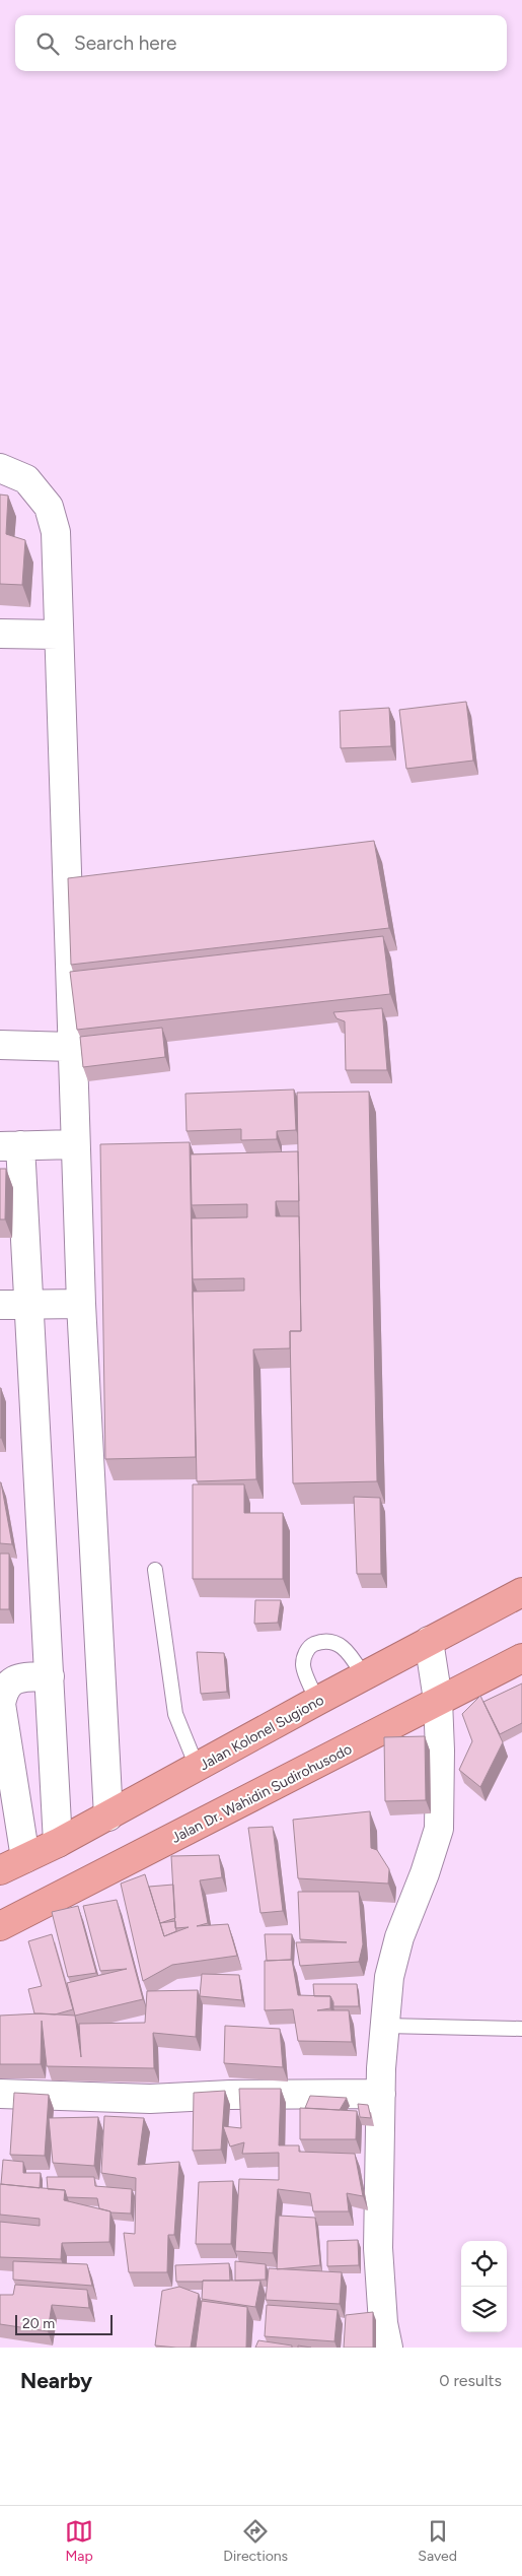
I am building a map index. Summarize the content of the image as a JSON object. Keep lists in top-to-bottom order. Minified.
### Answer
{"streets":{"highway":["Jalan Kolonel Sugiono","Jalan Dr. Wahidin Sudirohusodo"]},"scale_bar":"20 m","page":{"search":"Search here","scale":"20 m","heading":["Nearby","0 results"],"nav":["Map","Directions","Saved"]}}
